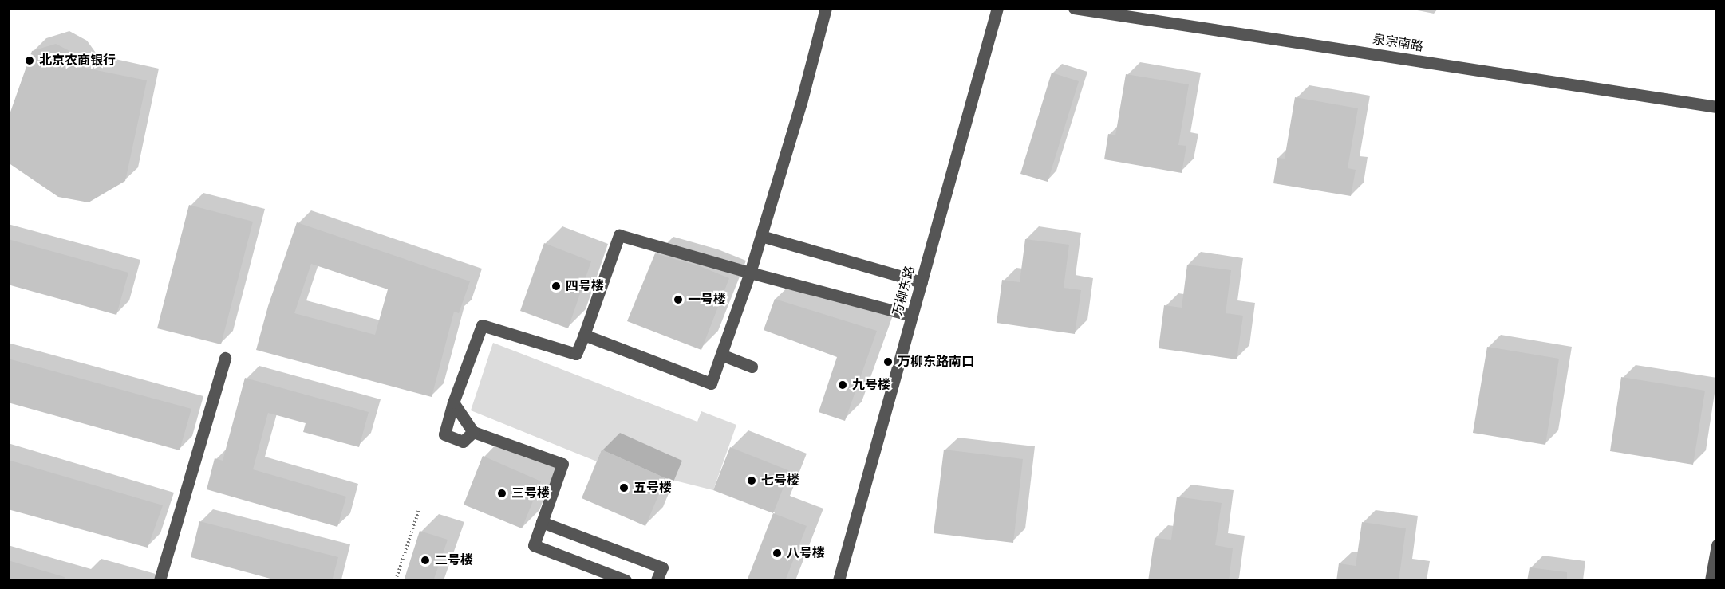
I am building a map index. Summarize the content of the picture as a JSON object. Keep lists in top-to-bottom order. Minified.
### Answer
{"streets":{"street":["泉宗南路","万柳东路"]},"places":["北京农商银行","四号楼","一号楼","万柳东路南口","九号楼","七号楼","五号楼","三号楼","八号楼","二号楼"]}
